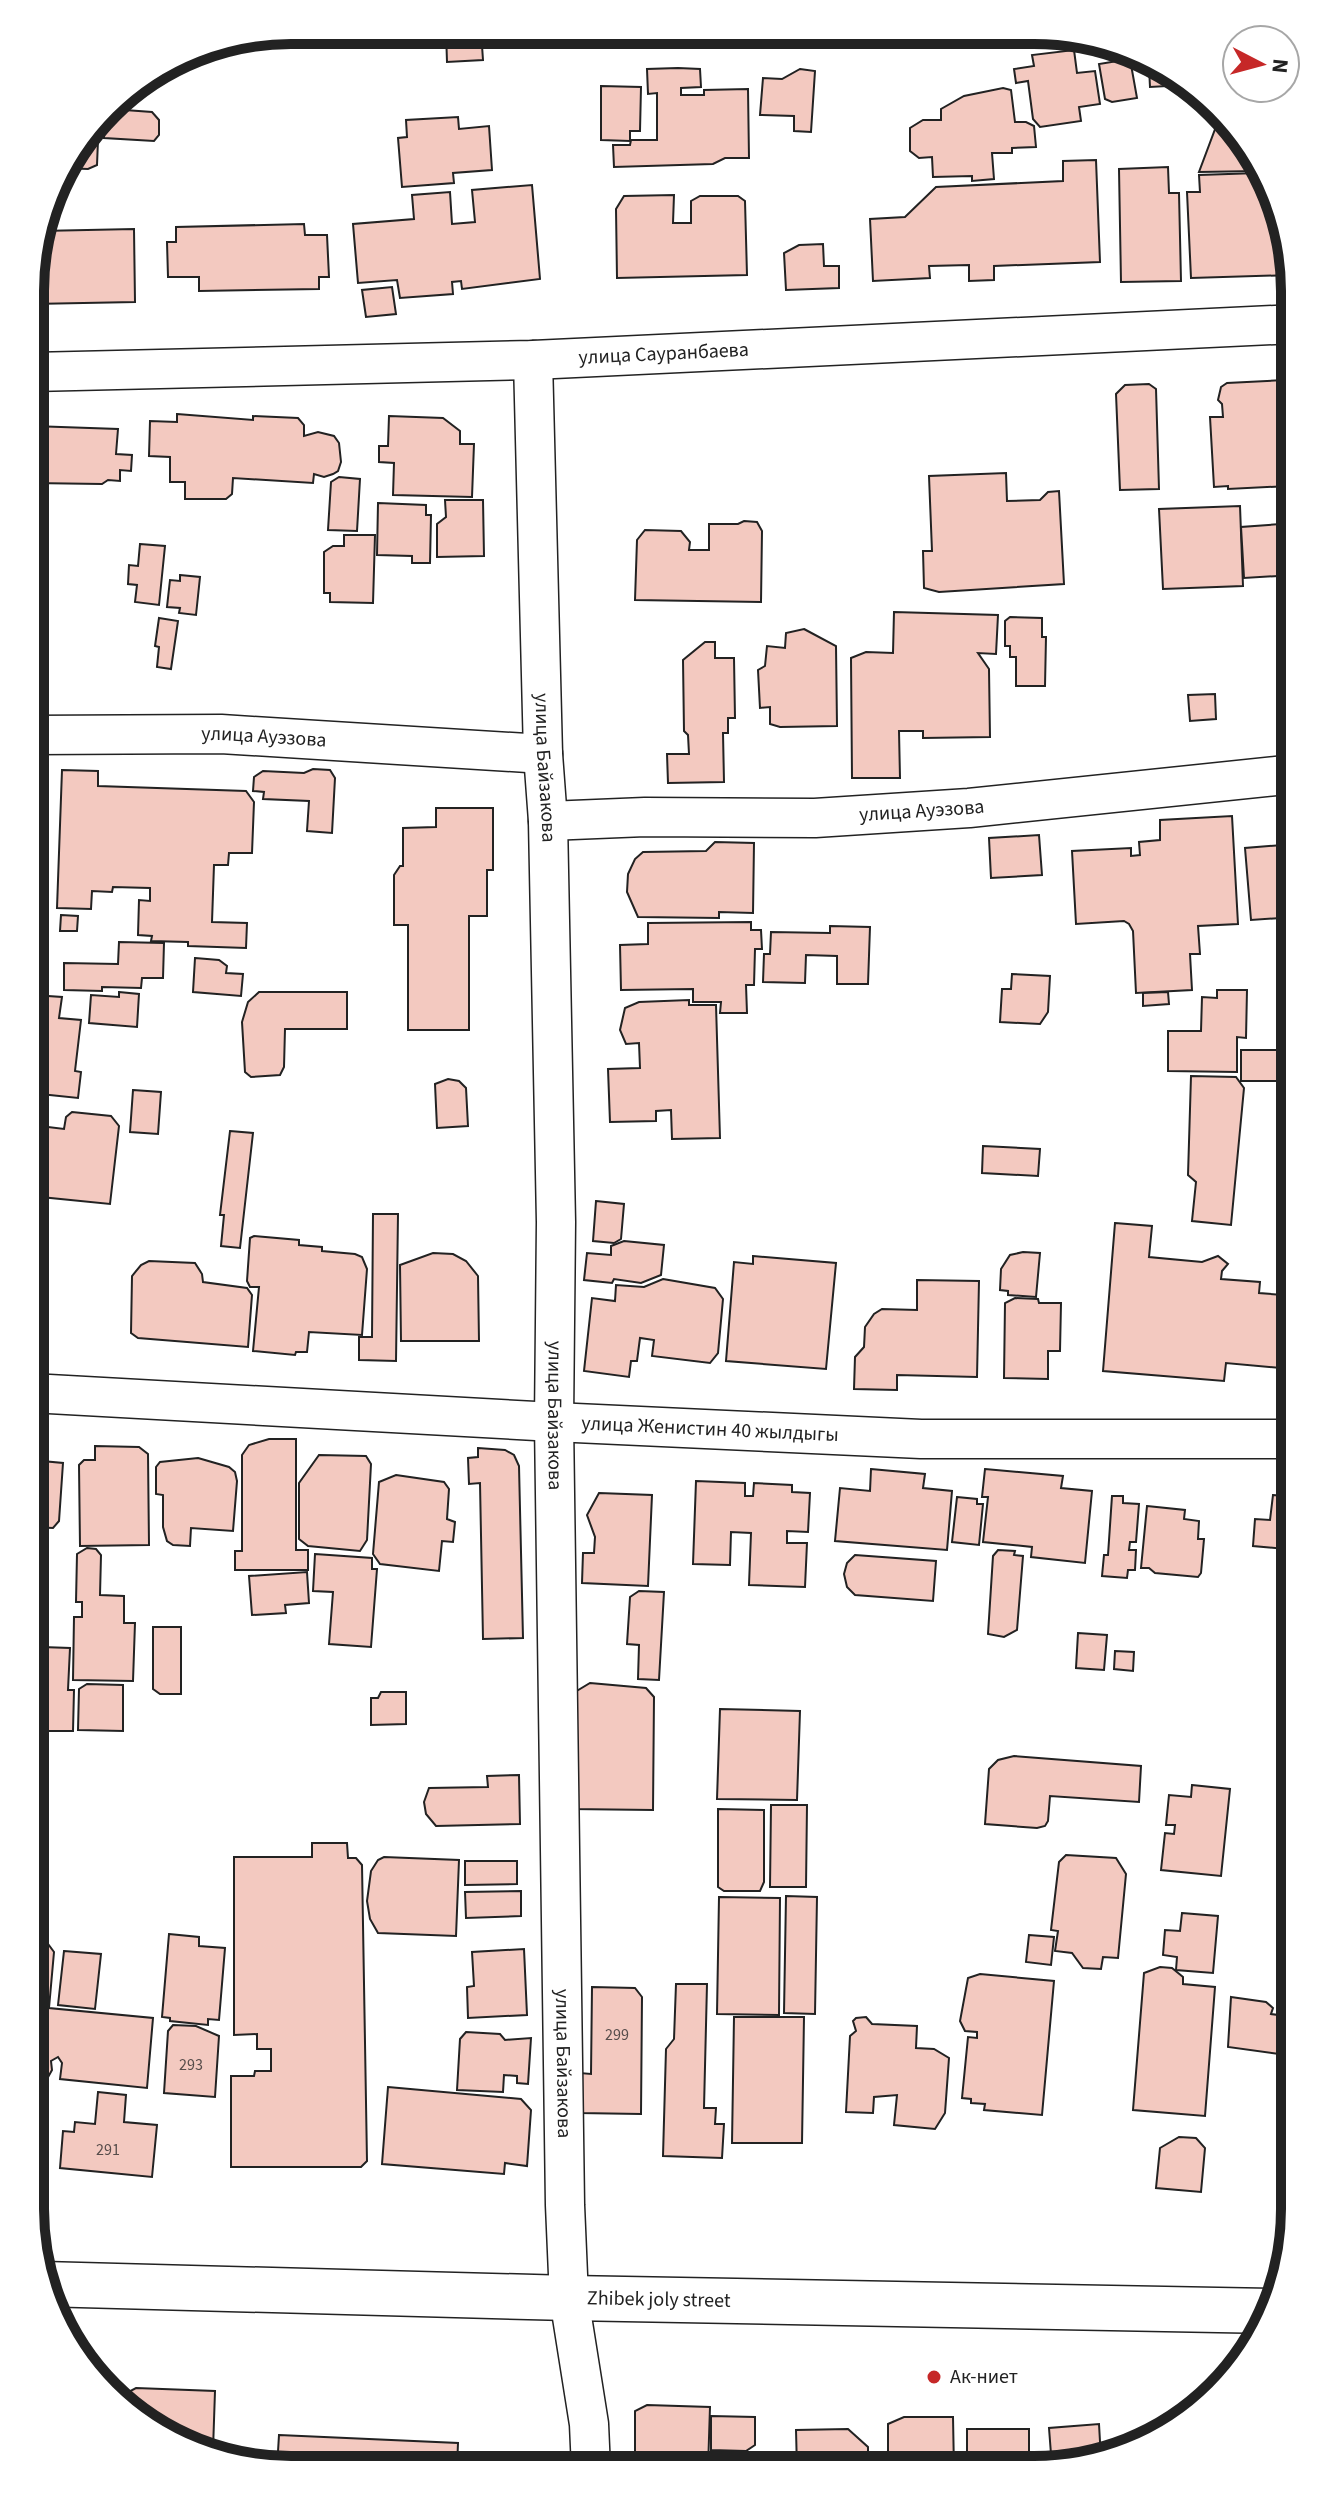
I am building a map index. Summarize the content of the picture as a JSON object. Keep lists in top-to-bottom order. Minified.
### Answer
{"streets":{"highway":["Zhibek joly street"],"street":["улица Сауранбаева","улица Ауэзова","улица Байзакова","улица Женистин 40 жылдыгы"]},"crossings":[["улица Сауранбаева","улица Байзакова"],["улица Ауэзова","улица Байзакова"],["улица Байзакова","улица Женистин 40 жылдыгы"],["улица Байзакова","Zhibek joly street"]],"places":["Ак-ниет"],"house_numbers":["299","293","291"],"north":"right"}
